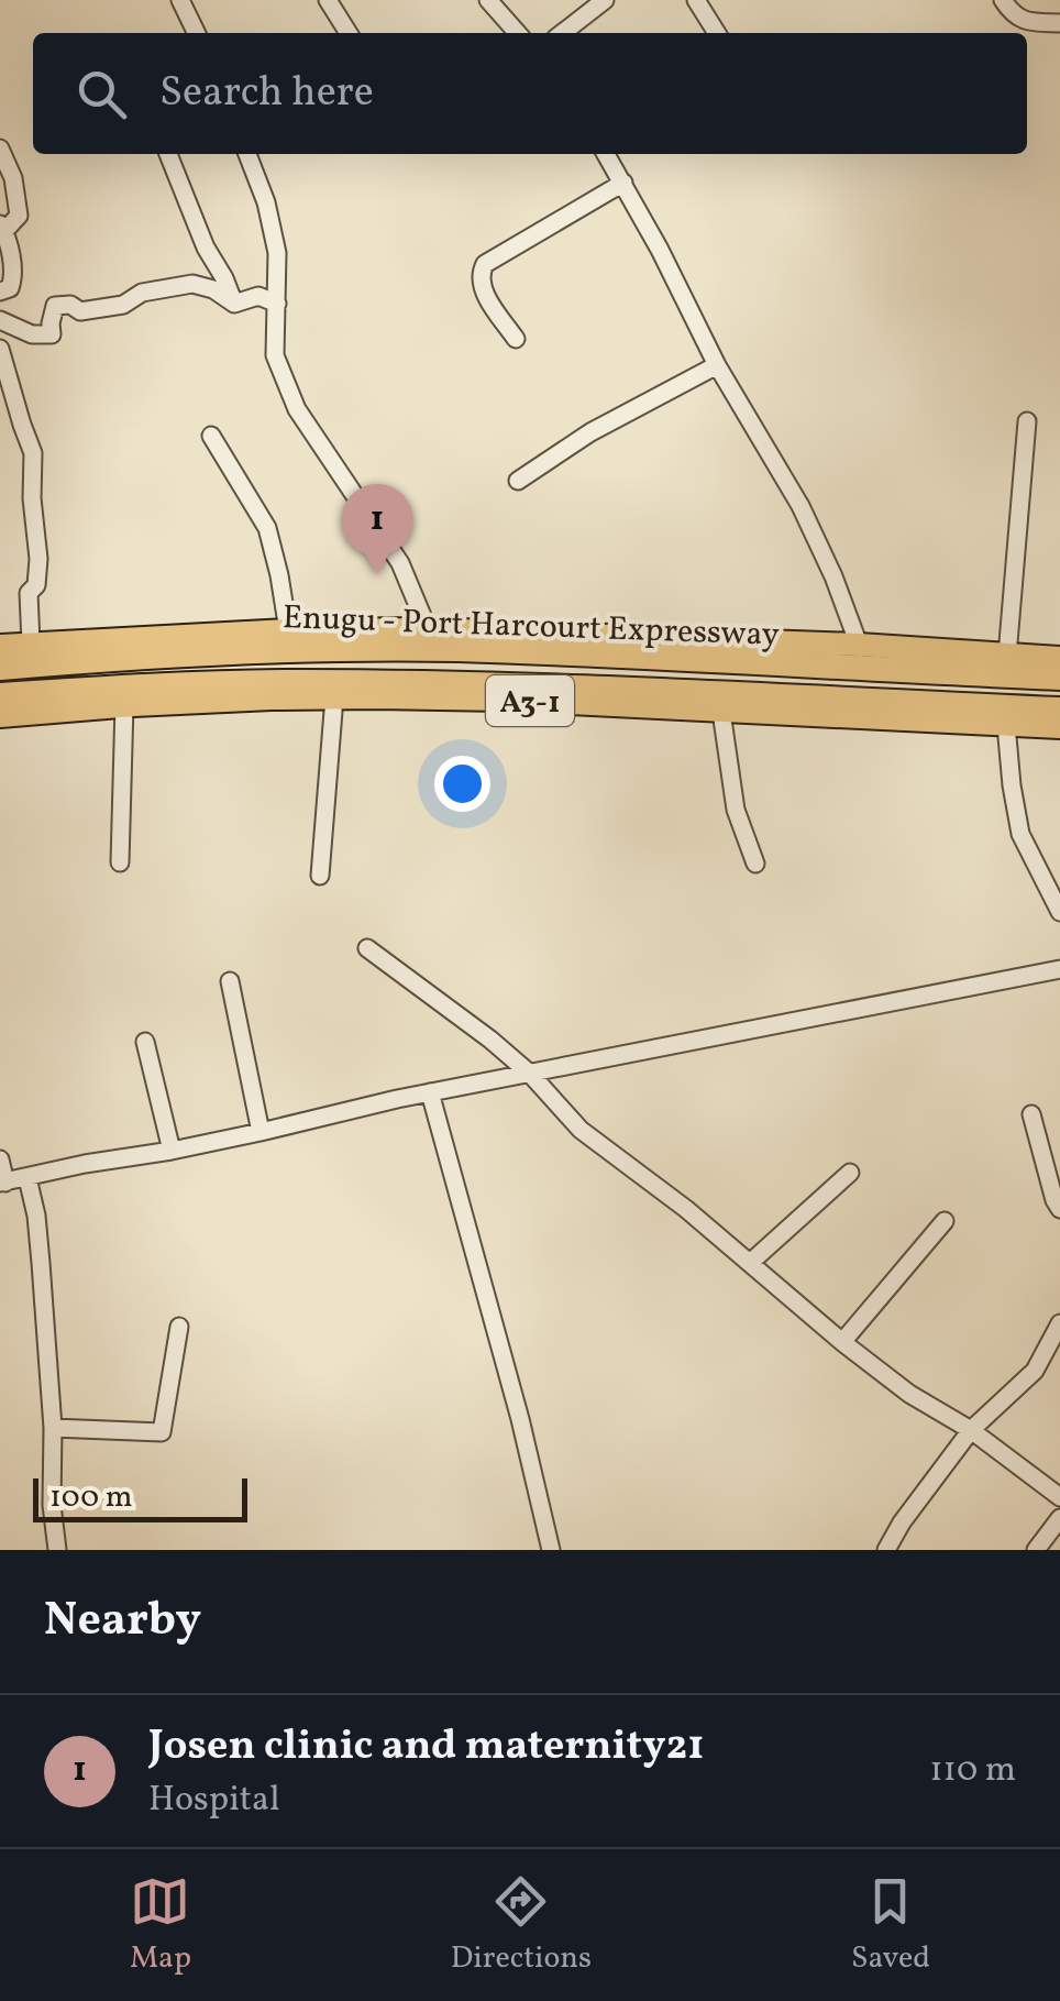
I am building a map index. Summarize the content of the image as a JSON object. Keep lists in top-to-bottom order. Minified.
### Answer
{"streets":{"highway":["Enugu - Port Harcourt Expressway","A3-1"]},"scale_bar":"100 m","page":{"search":"Search here","pins":"1","scale":"100 m","heading":"Nearby","list":[{"mark":"1","name":"Josen clinic and maternity21","note":"Hospital","value":"110 m"}],"nav":["Map","Directions","Saved"]}}
